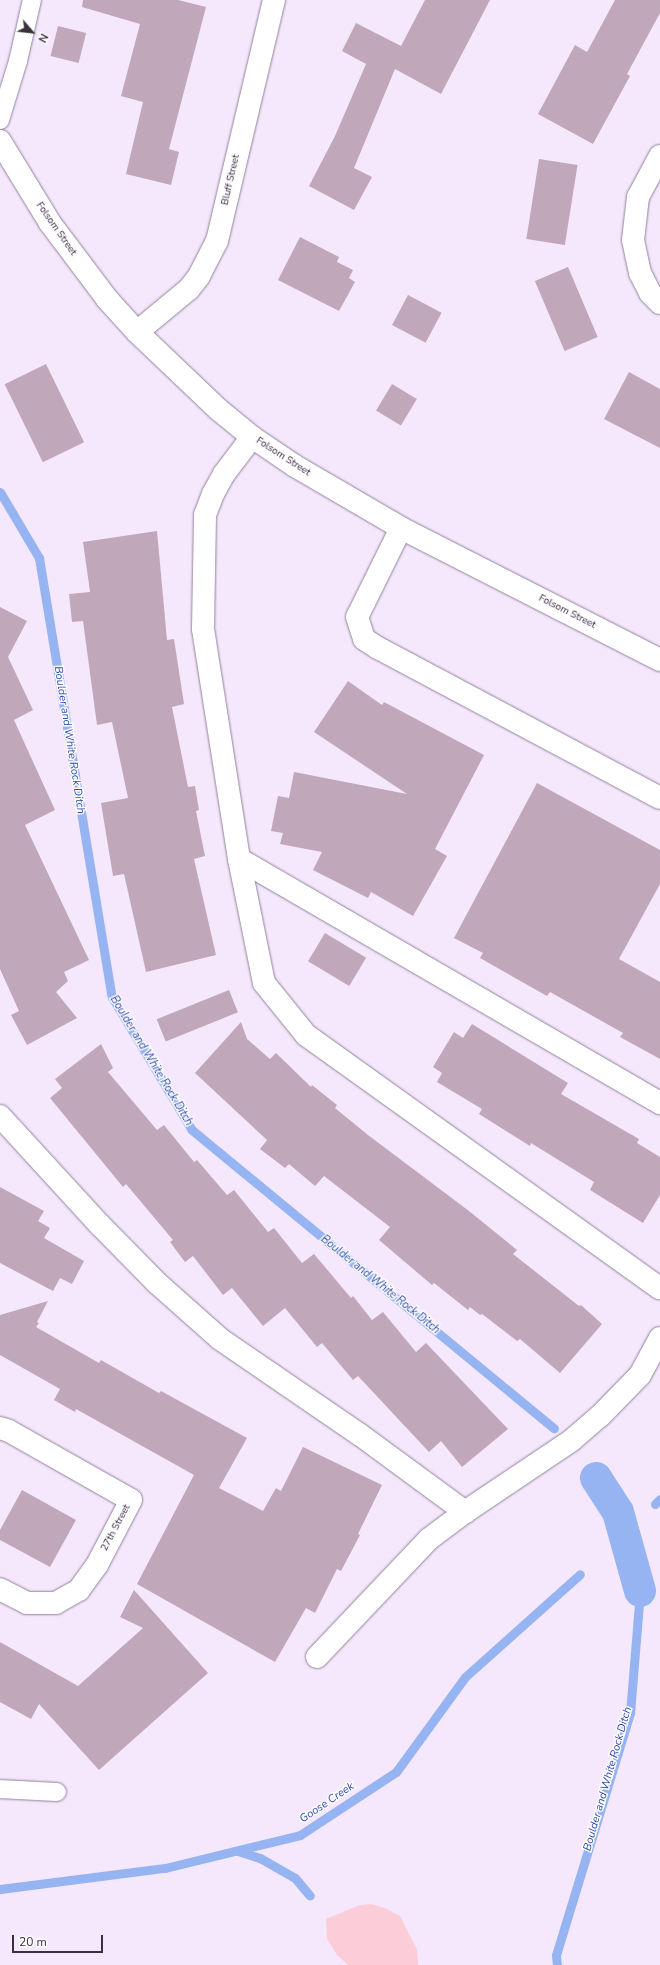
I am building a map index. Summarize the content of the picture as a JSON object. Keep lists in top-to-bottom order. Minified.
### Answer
{"streets":{"street":["Bluff Street","Folsom Street","27th Street"]},"crossings":[["Bluff Street","Folsom Street"]],"water":["Boulder and White Rock Ditch","Goose Creek"],"scale_bar":"20 m","north":"bottom right"}
